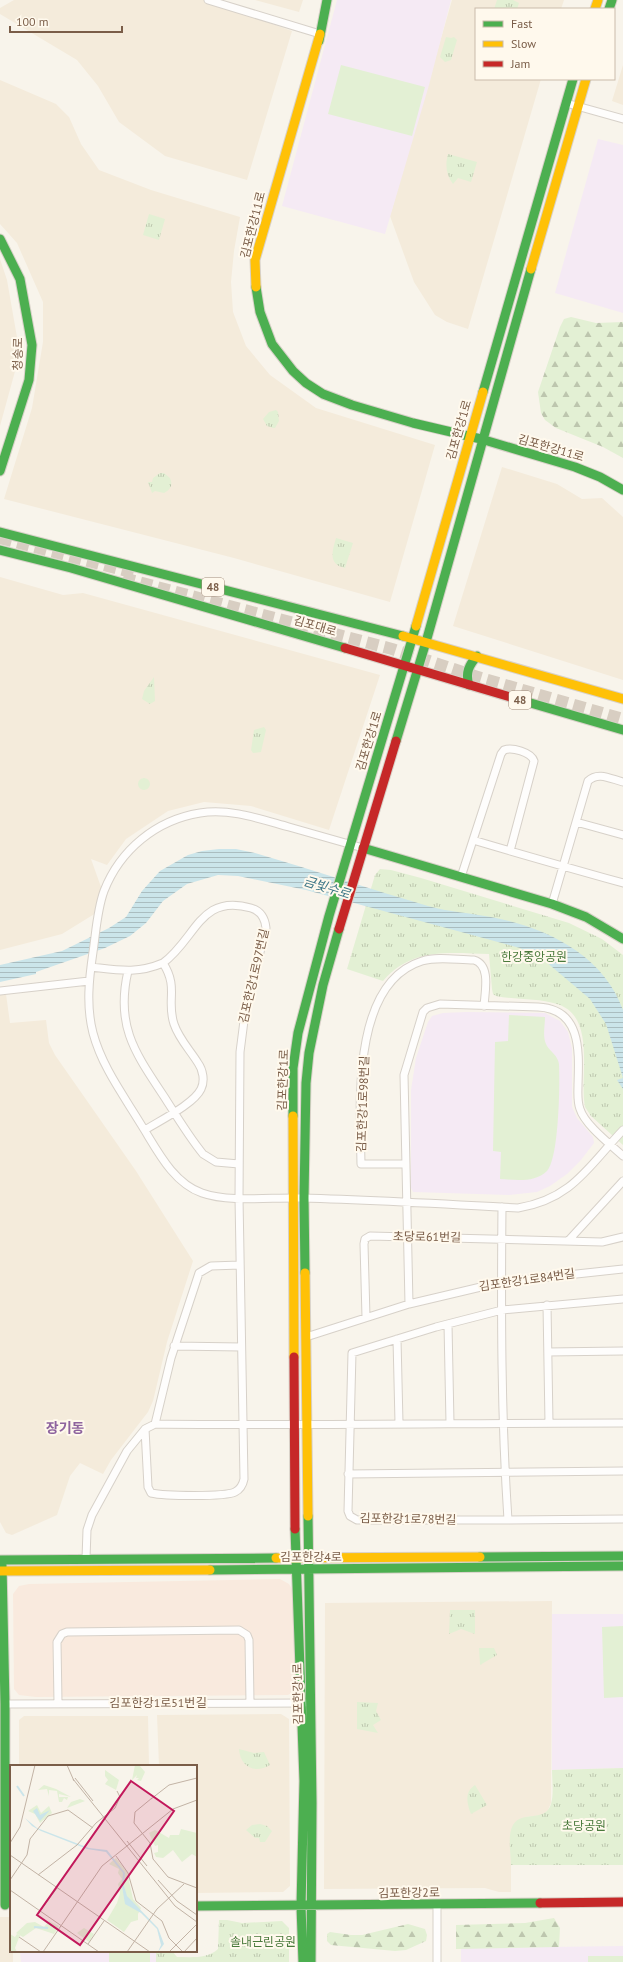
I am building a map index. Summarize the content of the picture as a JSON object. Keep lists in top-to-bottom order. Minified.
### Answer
{"streets":{"street":["김포한강11로","청송로","김포한강1로","48","김포대로","김포한강1로97번길","김포한강1로98번길","초당로61번길","김포한강1로84번길","김포한강1로78번길","김포한강4로","김포한강1로51번길","김포한강2로"]},"crossings":[["김포한강11로","김포한강1로"],["김포한강1로","김포대로"],["김포한강1로","김포한강1로84번길"],["김포한강1로","김포한강4로"],["김포한강1로","김포한강1로51번길"],["김포한강1로","김포한강2로"],["초당로61번길","김포한강1로84번길"]],"districts":["장기동"],"water":["금빛수로"],"parks":["한강중앙공원","초당공원","솔내근린공원"],"legend":["Fast","Slow","Jam"],"scale_bar":"100 m"}
